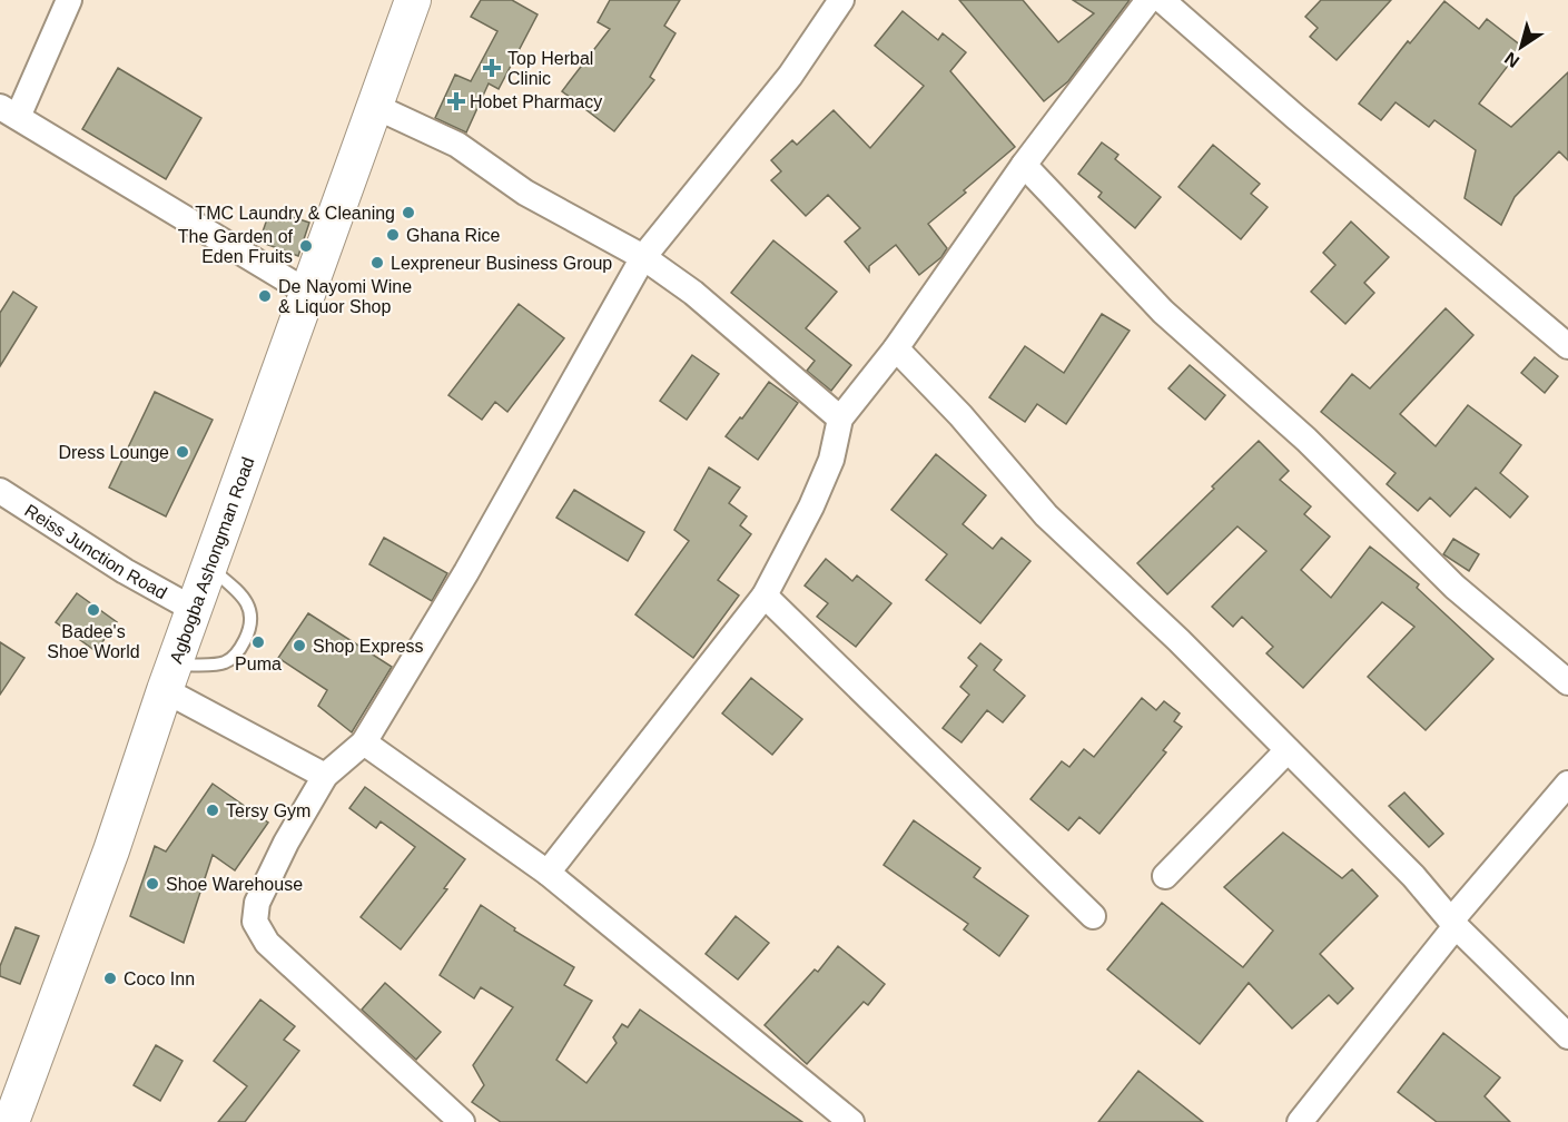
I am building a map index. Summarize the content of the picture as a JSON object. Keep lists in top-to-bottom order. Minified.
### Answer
{"streets":{"street":["Reiss Junction Road","Agbogba Ashongman Road"]},"crossings":[["Reiss Junction Road","Agbogba Ashongman Road"]],"places":{"health":["Top Herbal Clinic","Hobet Pharmacy"],"other":["TMC Laundry & Cleaning","Ghana Rice","The Garden of Eden Fruits","Lexpreneur Business Group","De Nayomi Wine & Liquor Shop","Dress Lounge","Badee's Shoe World","Puma","Shop Express","Tersy Gym","Shoe Warehouse","Coco Inn"]},"north":"bottom left"}
